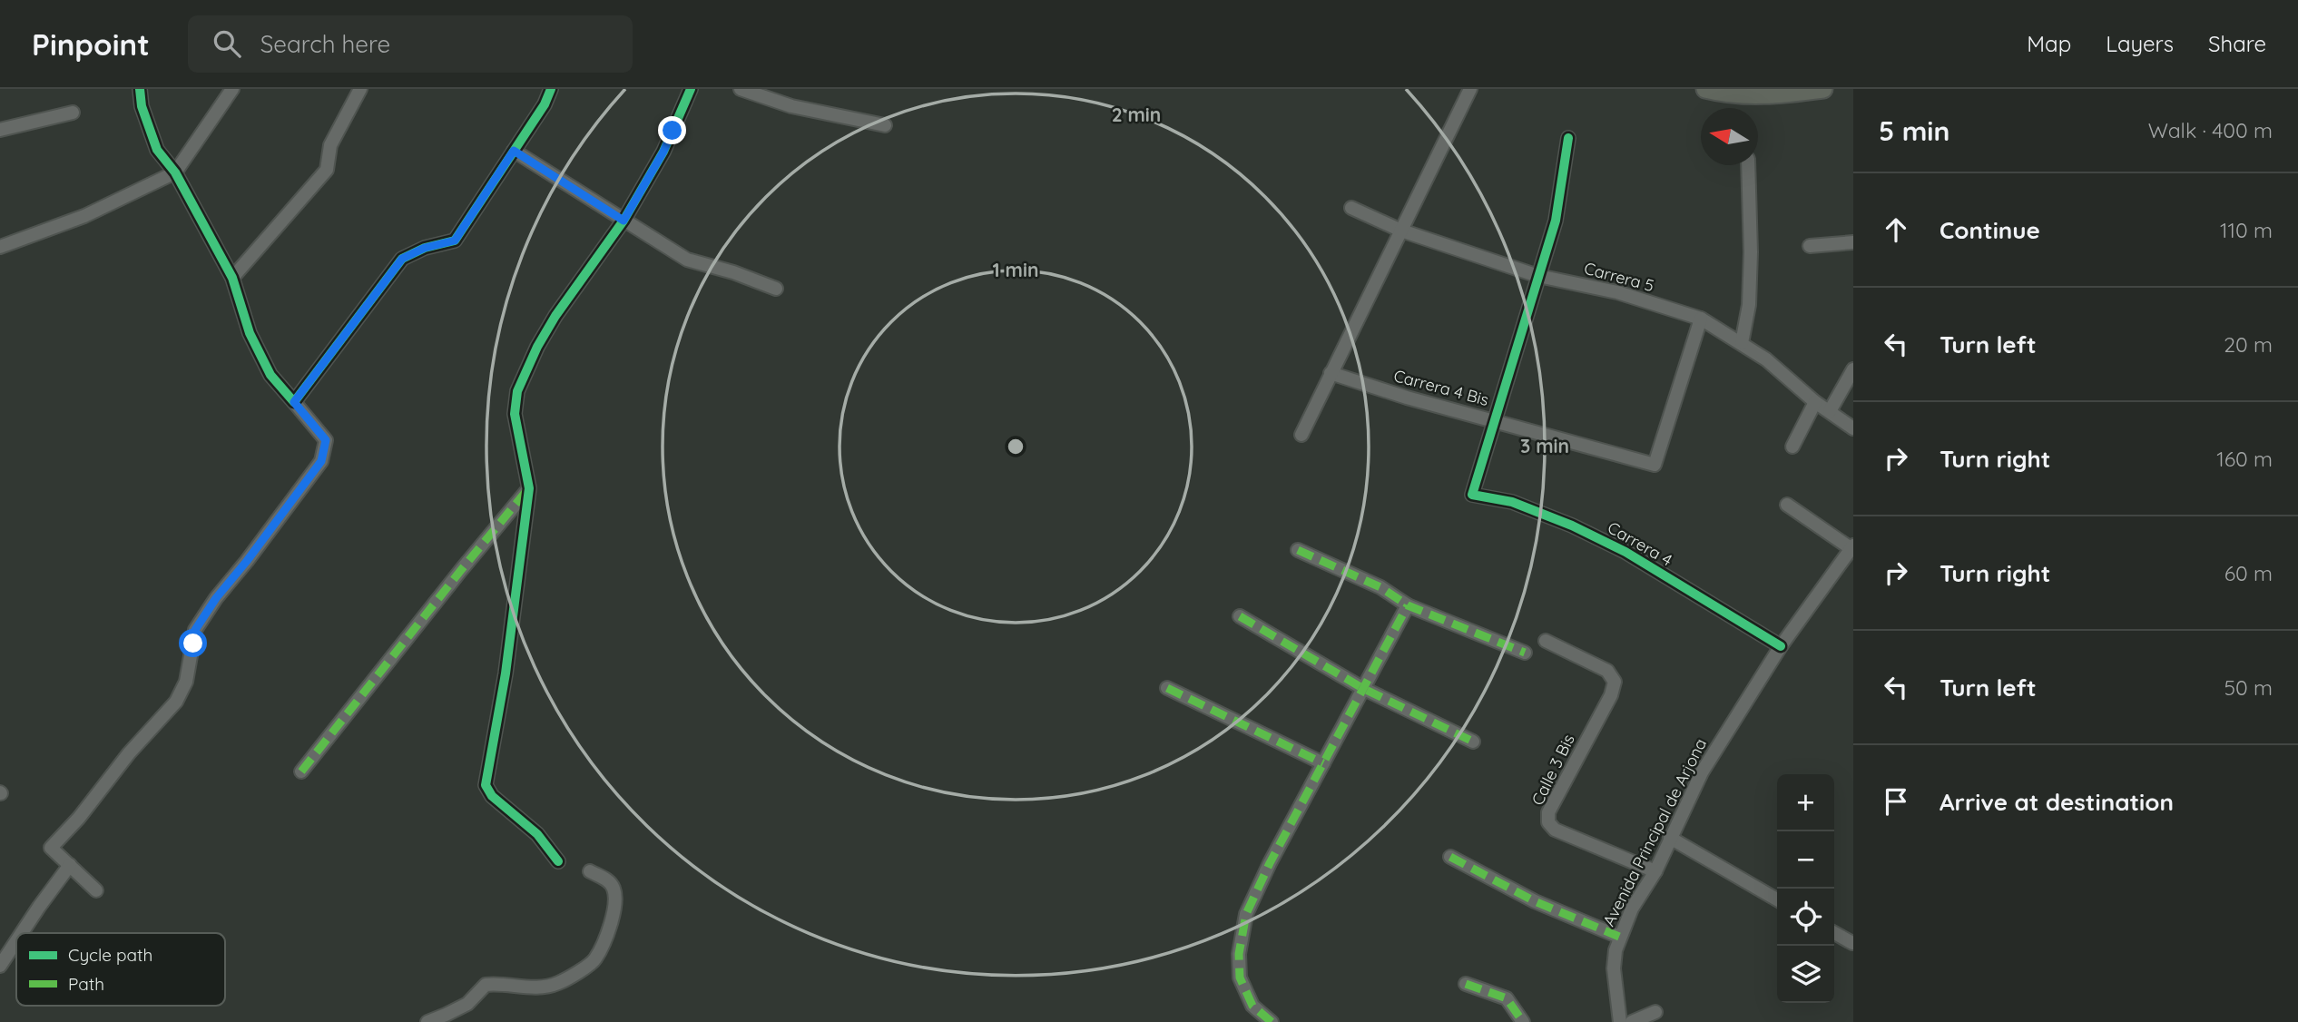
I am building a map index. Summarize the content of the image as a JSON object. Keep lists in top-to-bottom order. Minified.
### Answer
{"streets":{"street":["Carrera 5","Carrera 4 Bis","Carrera 4","Calle 3 Bis","Avenida Principal de Arjona"]},"crossings":[["Carrera 5","Carrera 4 Bis"],["Carrera 4 Bis","Carrera 4"],["Carrera 4","Avenida Principal de Arjona"],["Calle 3 Bis","Avenida Principal de Arjona"]],"legend":["Cycle path","Path"],"north":"left","page":{"header":"Pinpoint","search":"Search here","nav":["Map","Layers","Share"],"heading":["5 min","Walk · 400 m"],"list":[["Continue","110 m"],["Turn left","20 m"],["Turn right","160 m"],["Turn right","60 m"],["Turn left","50 m"],"Arrive at destination"],"map_buttons":["+","−"]},"rings":["2 min","1 min","3 min"]}
